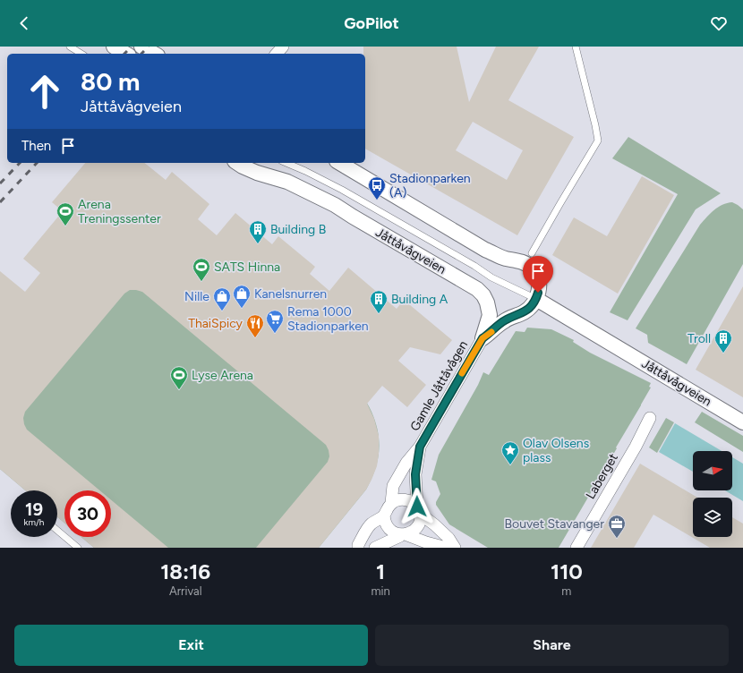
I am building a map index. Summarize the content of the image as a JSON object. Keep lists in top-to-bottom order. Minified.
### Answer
{"streets":{"street":["Jåttåvågveien","Gamle Jåttåvågen","Laberget"]},"crossings":[["Jåttåvågveien","Gamle Jåttåvågen"]],"places":{"bus stop":["Stadionparken (A)"],"sports":["Arena Treningssenter","SATS Hinna","Lyse Arena"],"building":["Building B","Building A","Troll"],"shop":["Kanelsnurren","Nille"],"supermarket":["Rema 1000 Stadionparken"],"restaurant":["ThaiSpicy"],"place":["Olav Olsens plass"],"office":["Bouvet Stavanger"]},"north":"right","page":{"header":"GoPilot","turn":["80 m","Jåttåvågveien"],"then":"Then","speed":"19 km/h","limit":"30","eta":["18:16","Arrival","1","min","110","m"],"buttons":["Exit","Share"]}}
